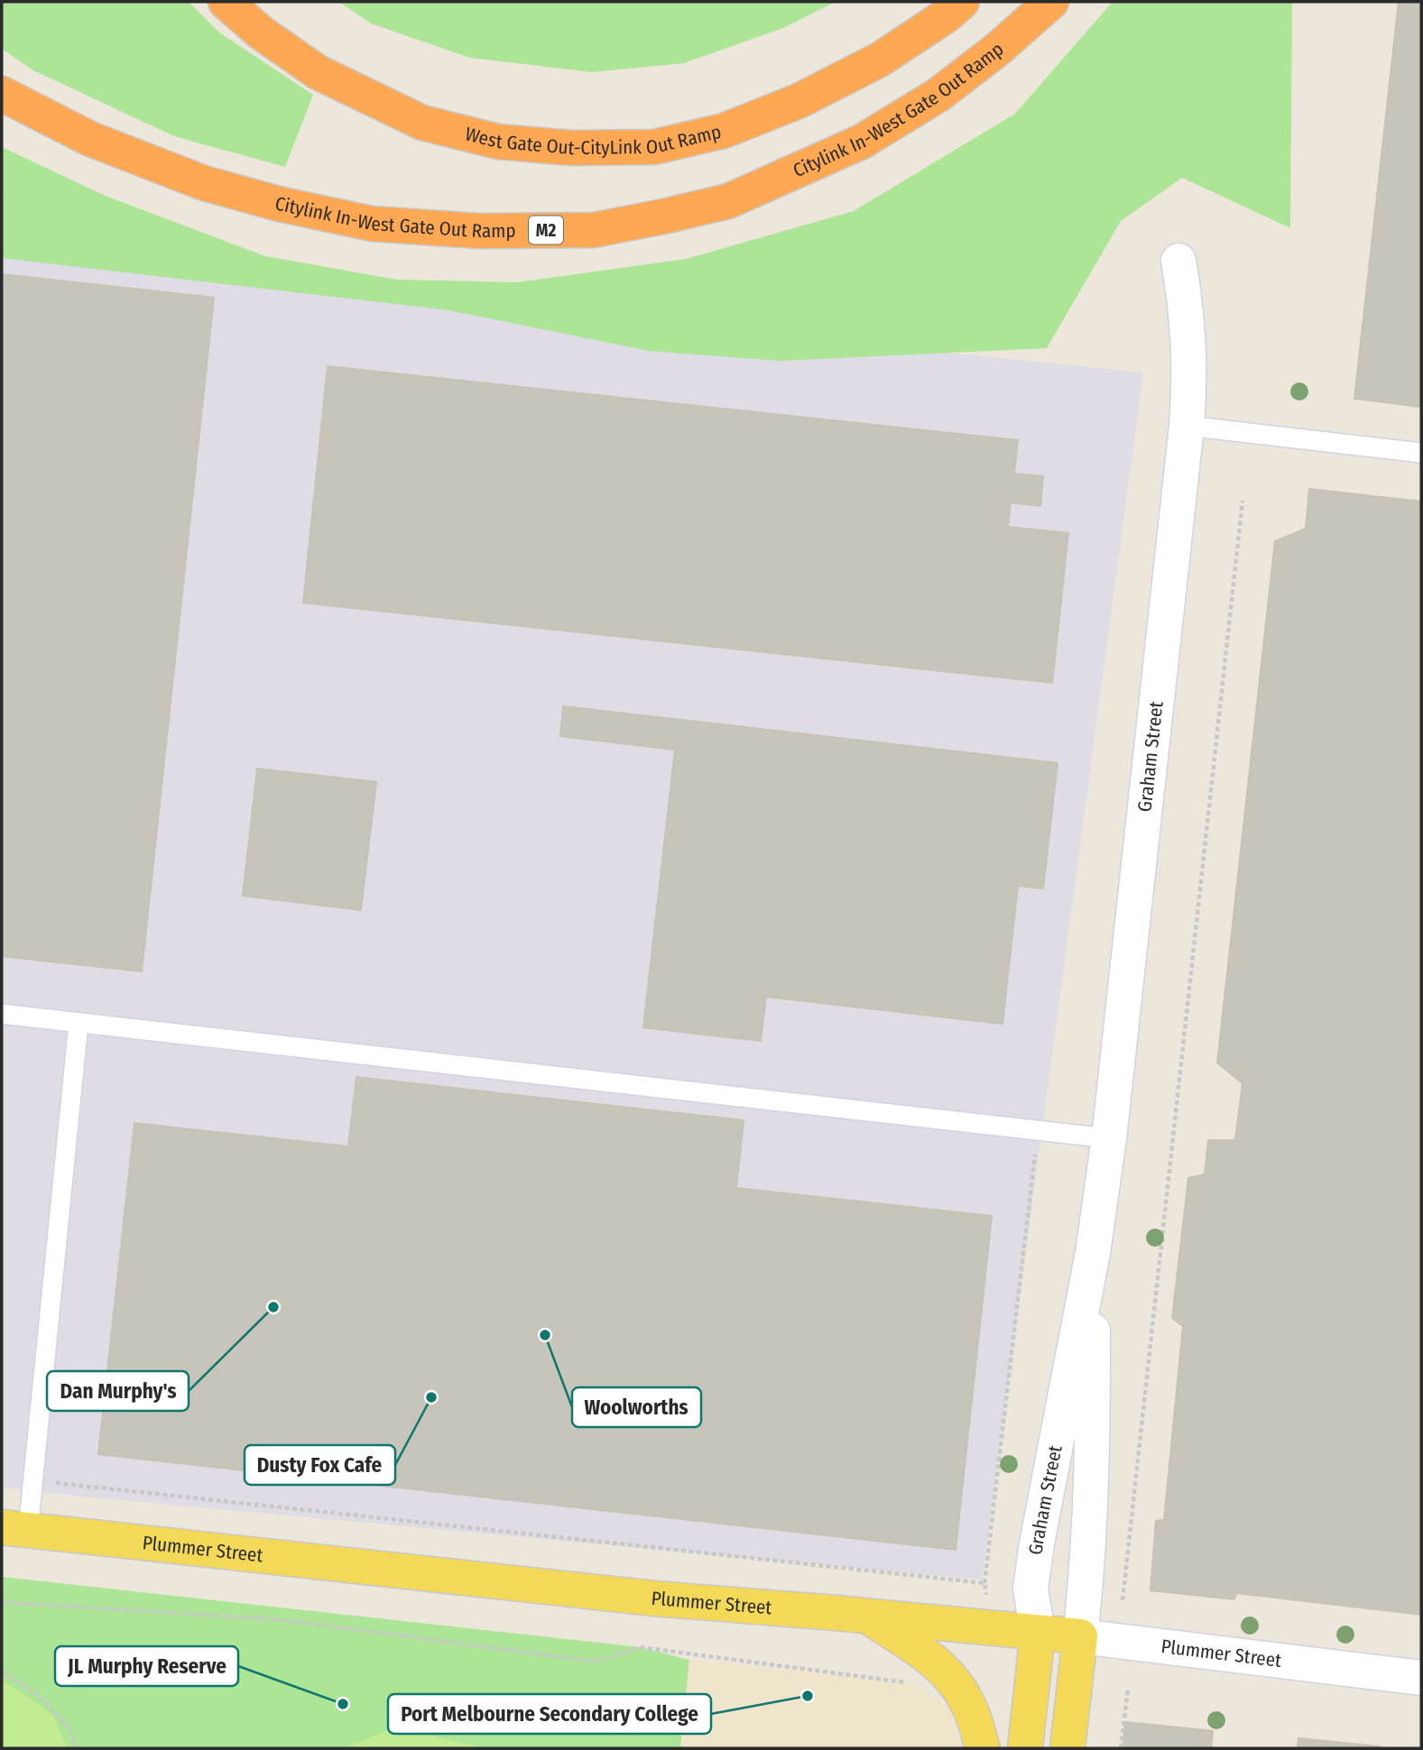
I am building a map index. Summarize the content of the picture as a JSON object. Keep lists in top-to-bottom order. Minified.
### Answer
{"streets":{"highway":["Citylink In-West Gate Out Ramp","West Gate Out-CityLink Out Ramp","M2"],"main road":["Graham Street","Plummer Street"]},"crossings":[["Graham Street","Plummer Street"]],"places":["Dan Murphy's","Woolworths","Dusty Fox Cafe","Port Melbourne Secondary College","JL Murphy Reserve"]}
